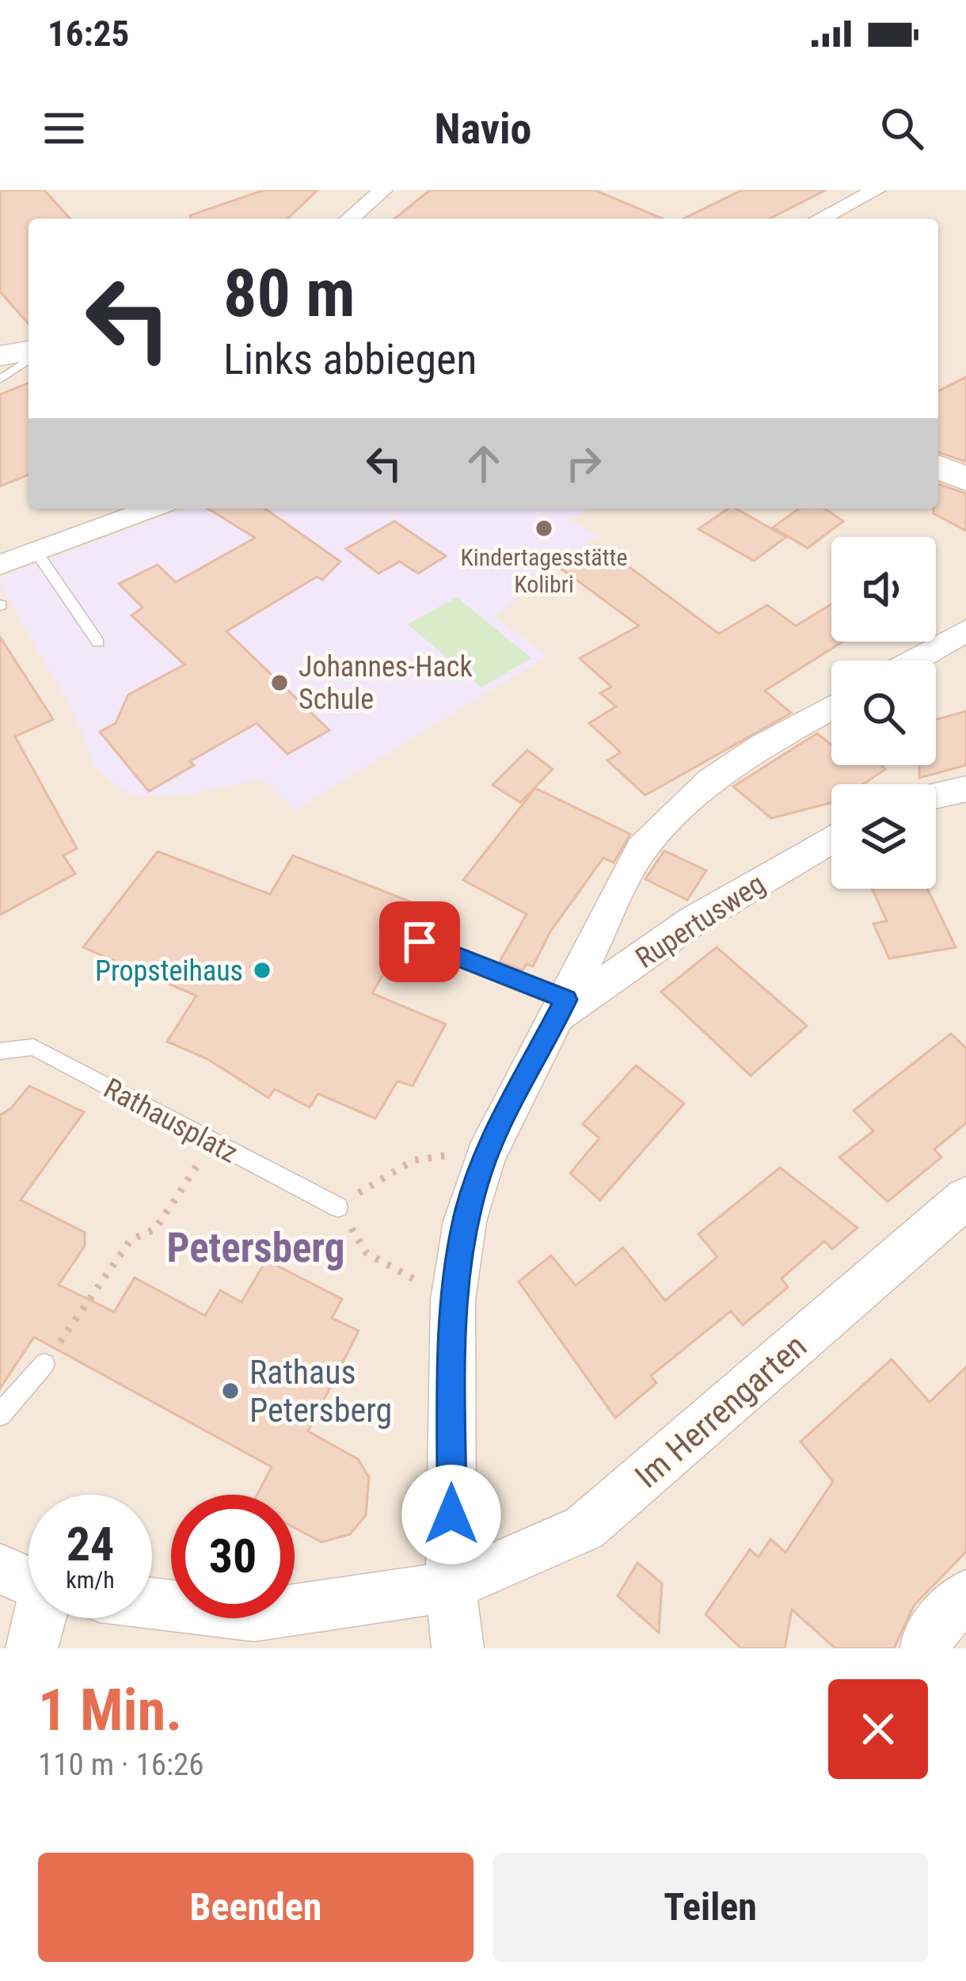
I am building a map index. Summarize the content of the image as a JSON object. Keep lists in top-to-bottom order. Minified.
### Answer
{"streets":{"street":["Rupertusweg","Im Herrengarten"],"lane":["Rathausplatz"]},"districts":["Petersberg"],"places":["Kindertagesstätte Kolibri","Johannes-Hack Schule","Propsteihaus","Rathaus Petersberg"],"page":{"status":"16:25","header":"Navio","turn":["80 m","Links abbiegen"],"speed":"24 km/h","limit":"30","heading":["1 Min.","110 m · 16:26"],"buttons":["Beenden","Teilen"]}}
